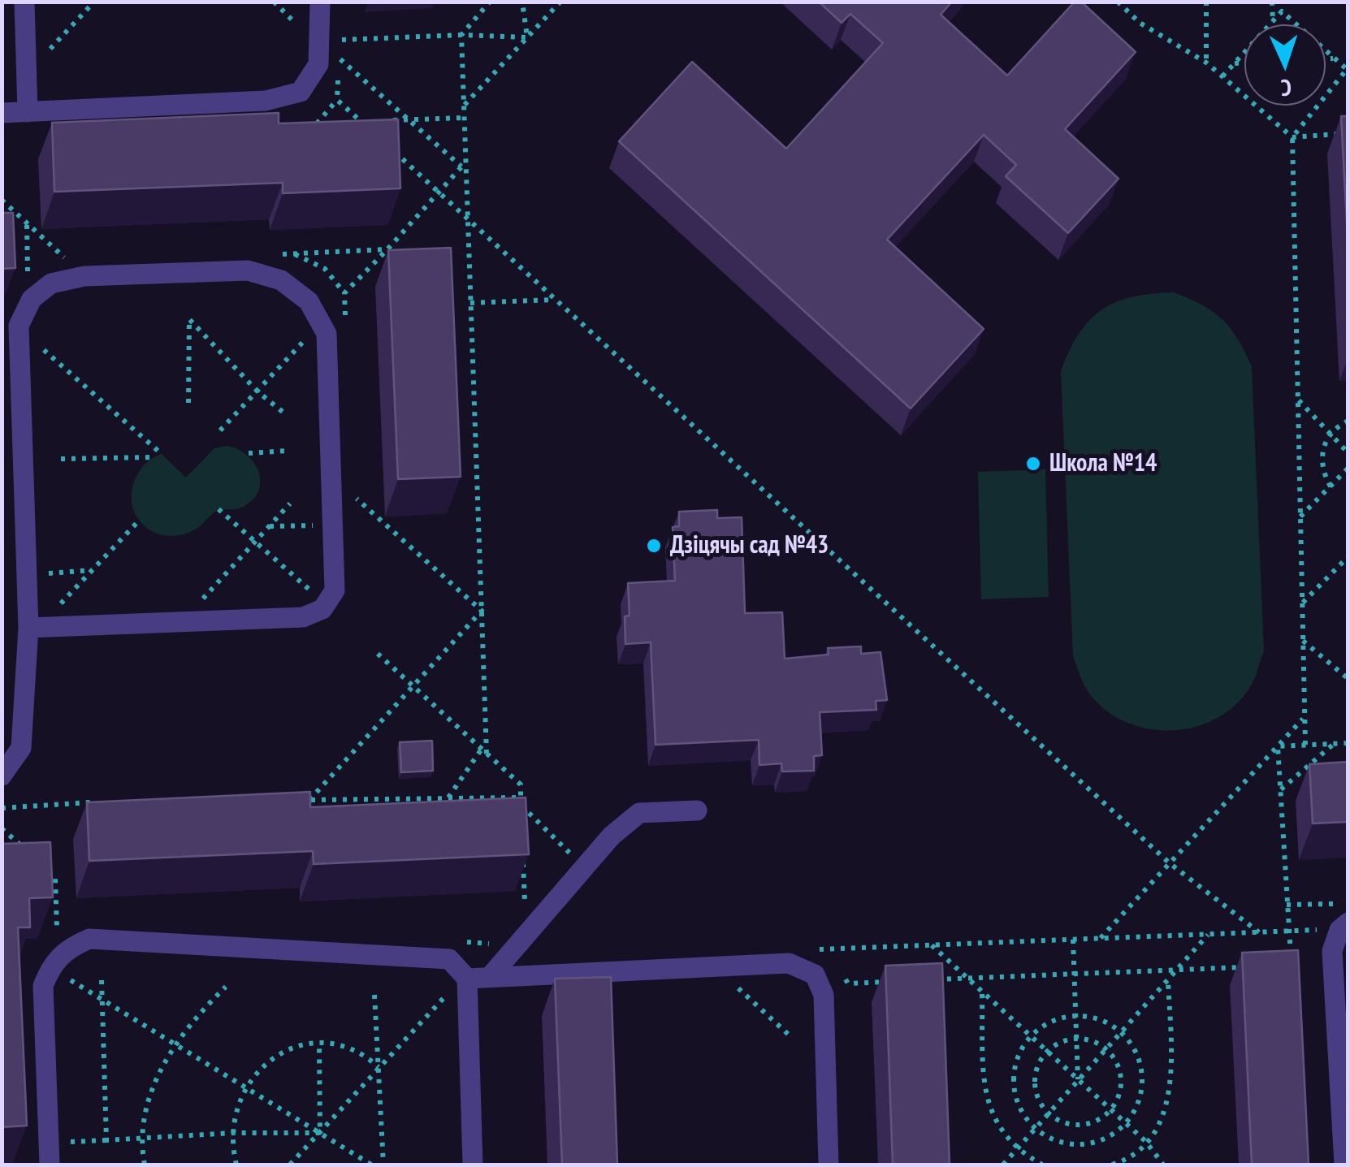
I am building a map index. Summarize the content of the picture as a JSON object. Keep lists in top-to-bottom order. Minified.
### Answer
{"places":["Школа №14","Дзіцячы сад №43"],"north":"bottom"}
